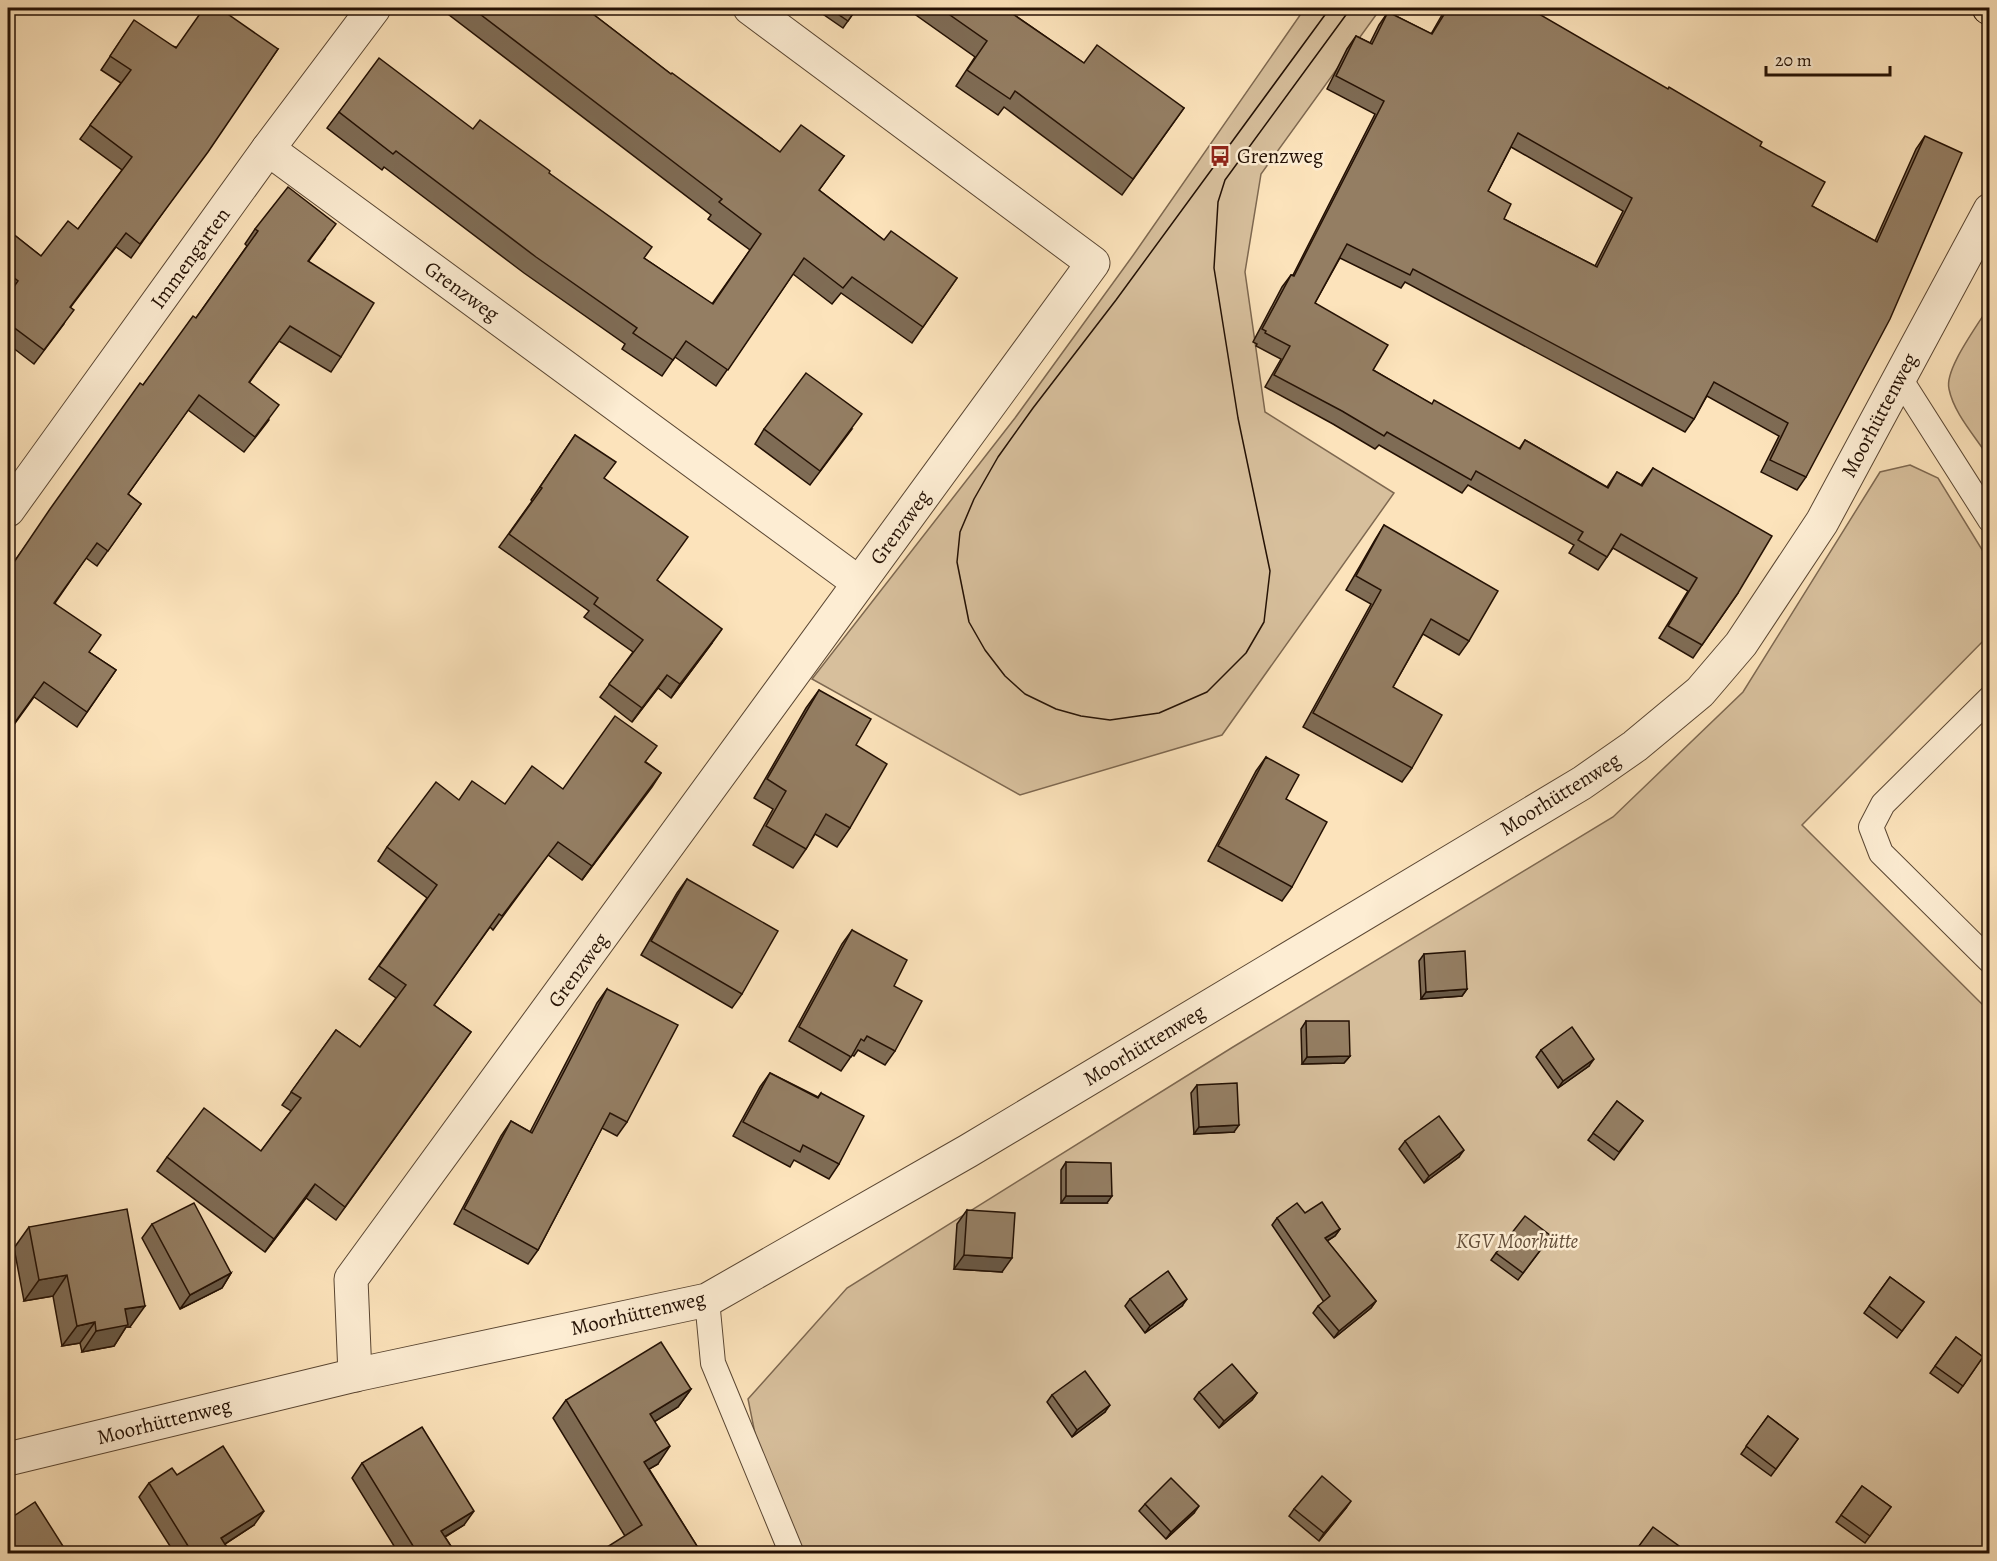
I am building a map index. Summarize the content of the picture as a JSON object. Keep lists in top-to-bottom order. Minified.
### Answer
{"streets":{"street":["Immengarten","Grenzweg","Moorhüttenweg"]},"crossings":[["Immengarten","Grenzweg"],["Grenzweg","Moorhüttenweg"]],"parks":["KGV Moorhütte"],"places":{"bus stop":["Grenzweg"]},"scale_bar":"20 m"}
